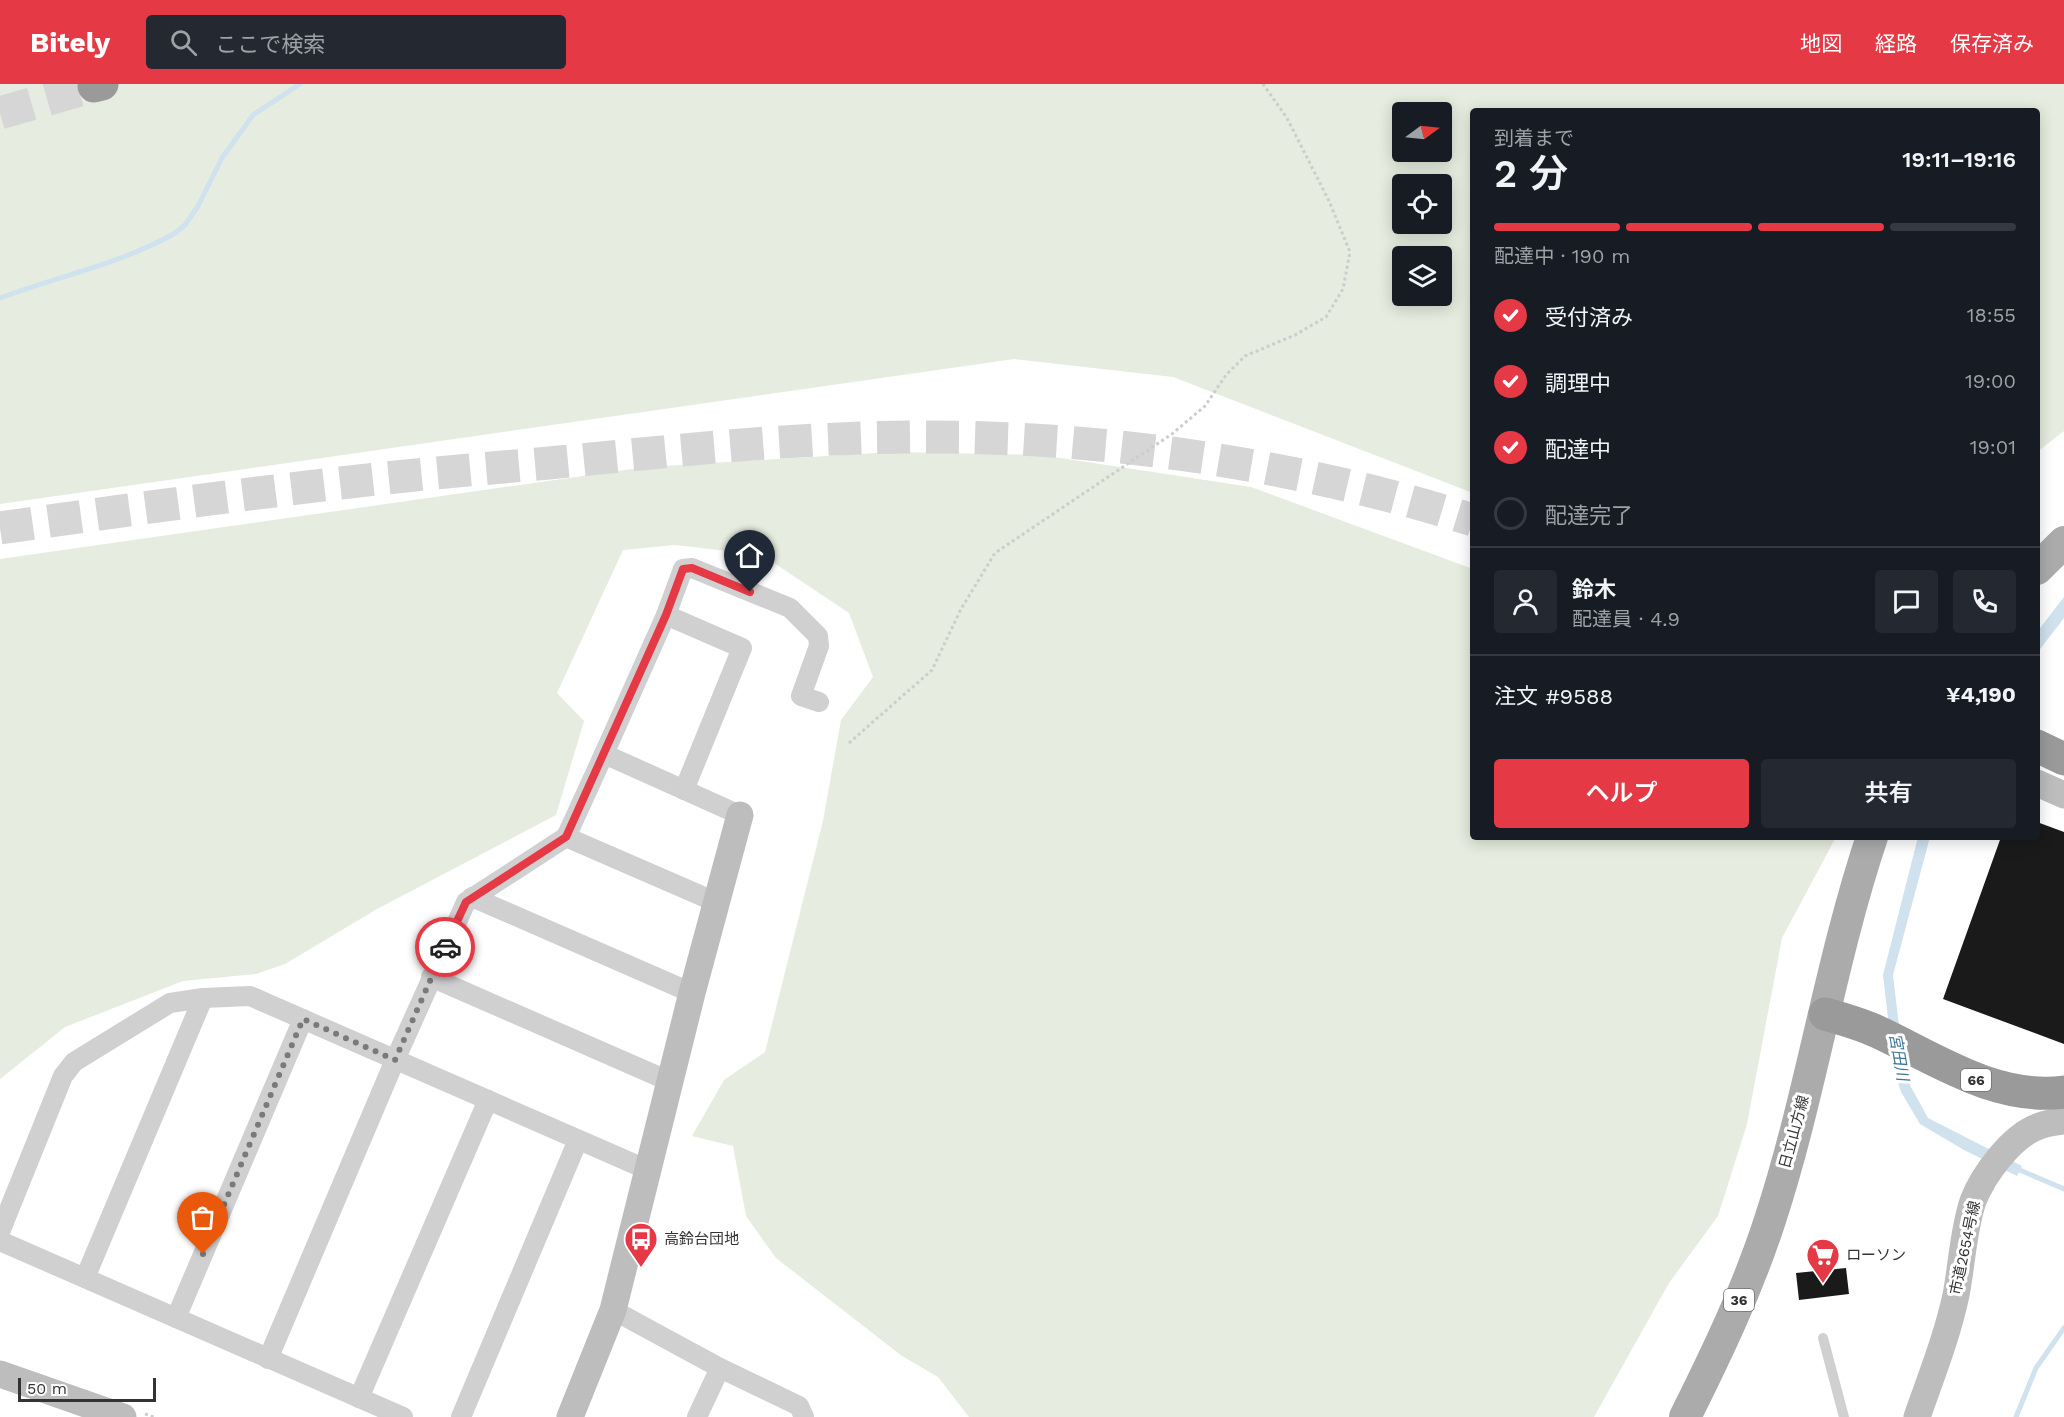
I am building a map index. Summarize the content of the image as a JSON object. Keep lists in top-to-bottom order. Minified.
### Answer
{"streets":{"highway":["66"],"main road":["日立山方線","36"],"street":["市道2654号線"]},"crossings":[["66","日立山方線"]],"water":["宮田川"],"places":{"bus stop":["高鈴台団地"],"supermarket":["ローソン"]},"scale_bar":"50 m","north":"right","page":{"header":"Bitely","search":"ここで検索","nav":["地図","経路","保存済み"],"heading":["2 分","到着まで","19:11–19:16"],"panel":["鈴木","配達員 · 4.9","注文 #9588","¥4,190"],"bar":"配達中 · 190 m","list":[["受付済み","18:55"],["調理中","19:00"],["配達中","19:01"],"配達完了"],"buttons":["ヘルプ","共有"],"scale":"50 m"}}
